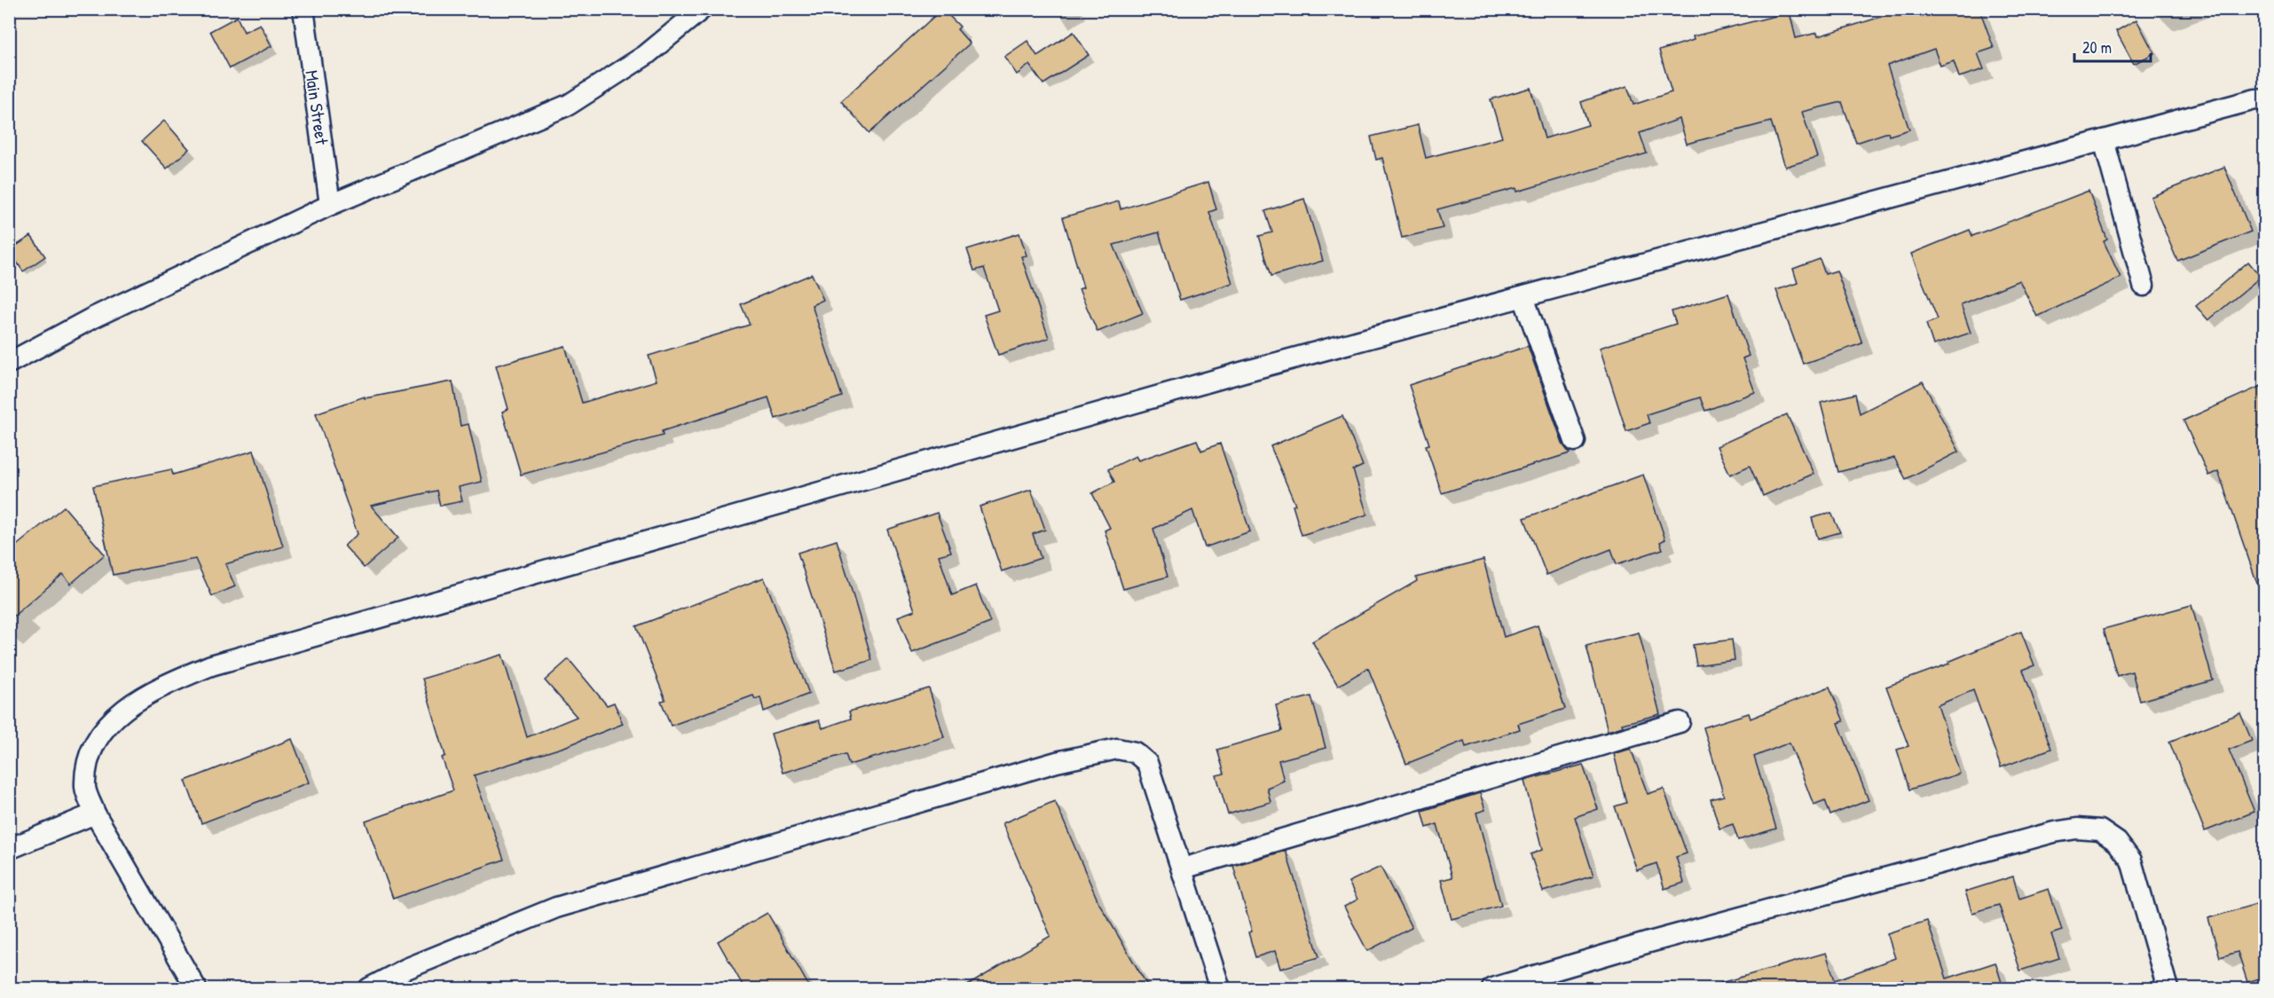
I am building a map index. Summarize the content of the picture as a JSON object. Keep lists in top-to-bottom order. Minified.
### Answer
{"streets":{"street":["Main Street"]},"scale_bar":"20 m"}
